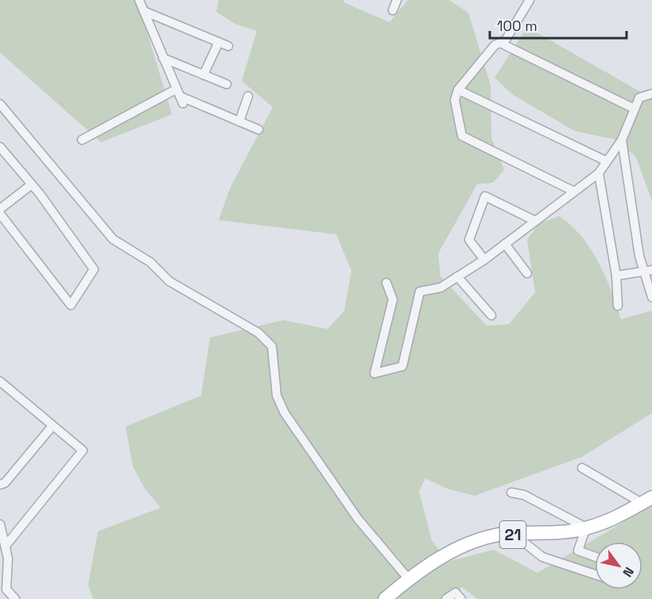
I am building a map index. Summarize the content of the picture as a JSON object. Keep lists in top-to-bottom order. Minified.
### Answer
{"streets":{"main road":["21"]},"scale_bar":"100 m","north":"bottom right"}
